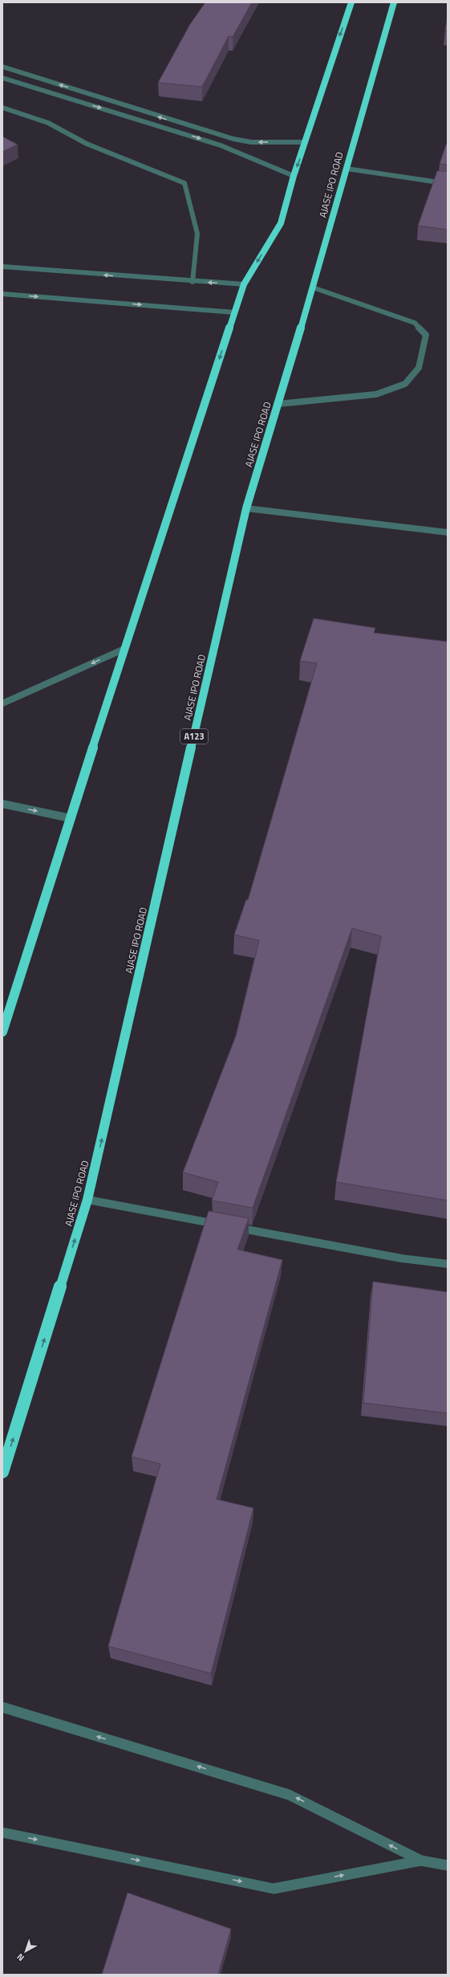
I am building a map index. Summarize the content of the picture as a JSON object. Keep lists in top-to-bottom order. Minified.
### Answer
{"streets":{"highway":["AJASE IPO ROAD","A123"]},"one_way":["AJASE IPO ROAD"],"north":"bottom left"}
